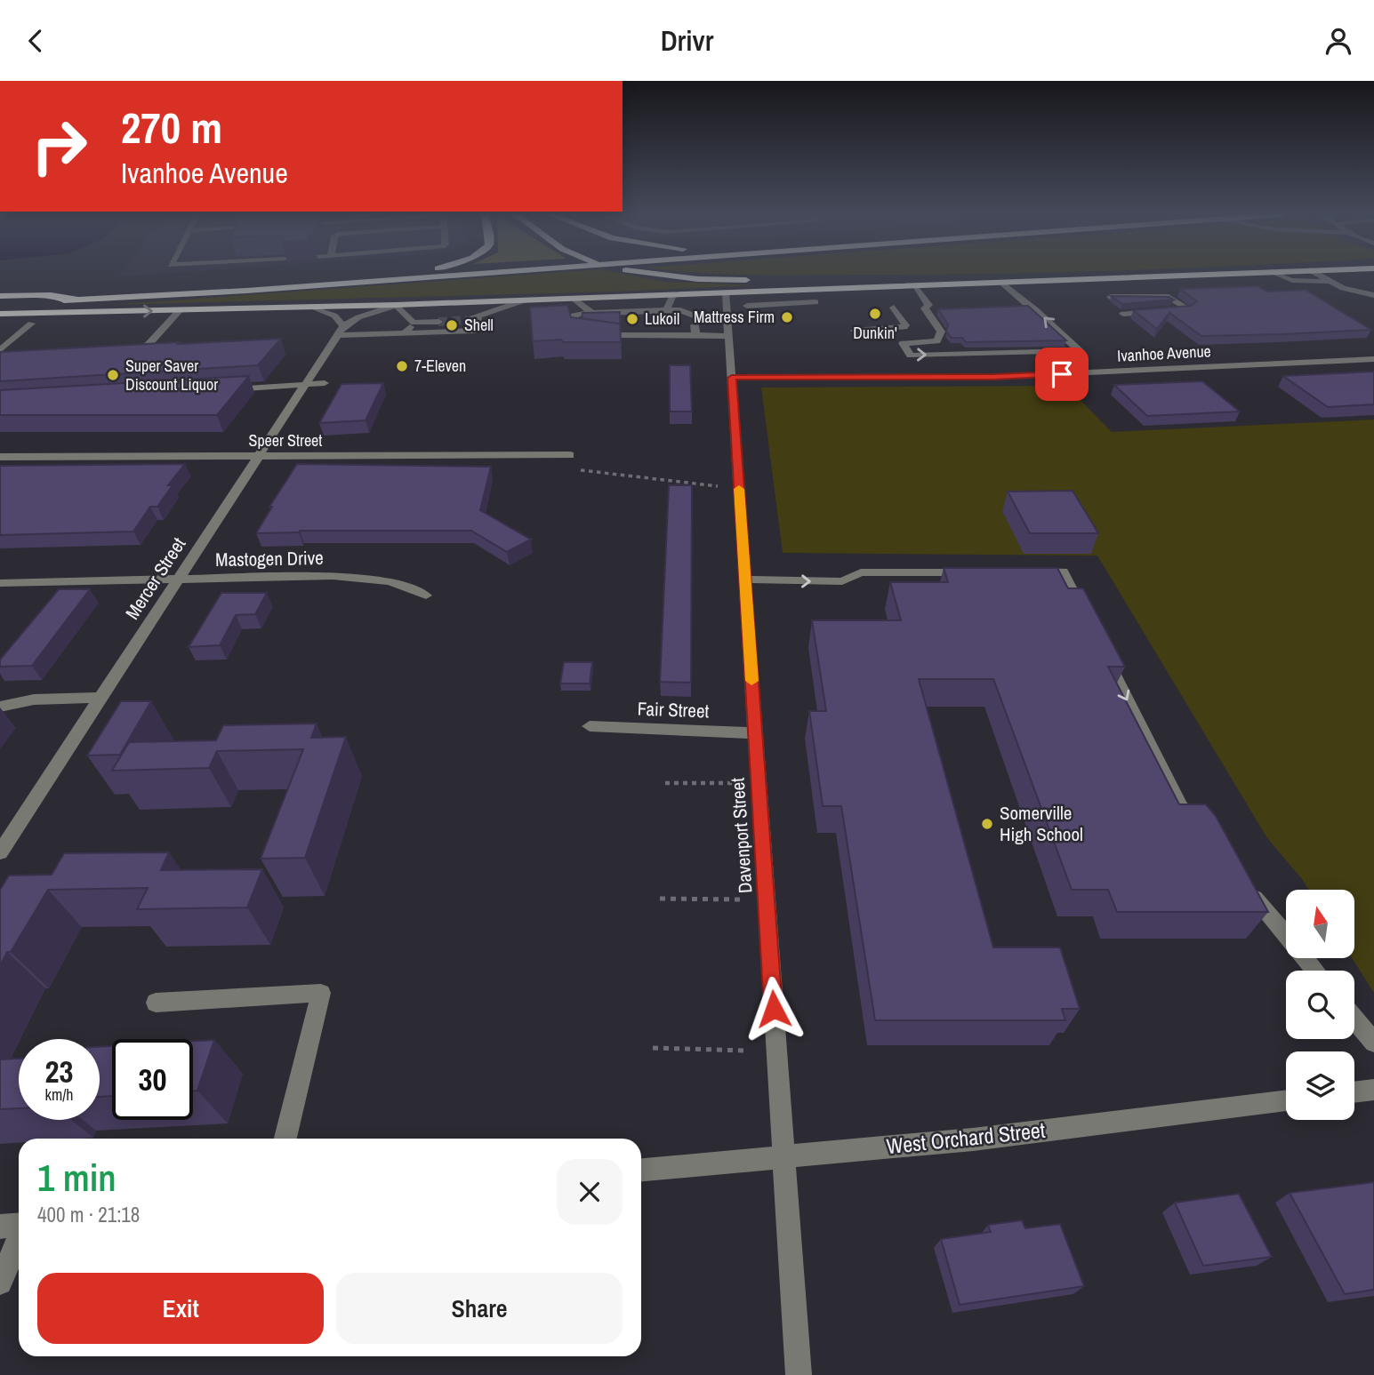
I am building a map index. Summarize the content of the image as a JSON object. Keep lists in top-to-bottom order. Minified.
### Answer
{"streets":{"street":["Ivanhoe Avenue","Speer Street","Mastogen Drive","Mercer Street","Fair Street","Davenport Street","West Orchard Street"]},"crossings":[["Ivanhoe Avenue","Davenport Street"],["Speer Street","Mercer Street"],["Mastogen Drive","Mercer Street"],["Fair Street","Davenport Street"],["Davenport Street","West Orchard Street"]],"places":["Dunkin'","Mattress Firm","Lukoil","Shell","7-Eleven","Super Saver Discount Liquor","Somerville High School"],"north":"top","page":{"header":"Drivr","turn":["270 m","Ivanhoe Avenue"],"speed":"23 km/h","limit":"30","heading":["1 min","400 m · 21:18"],"buttons":["Exit","Share"]}}
